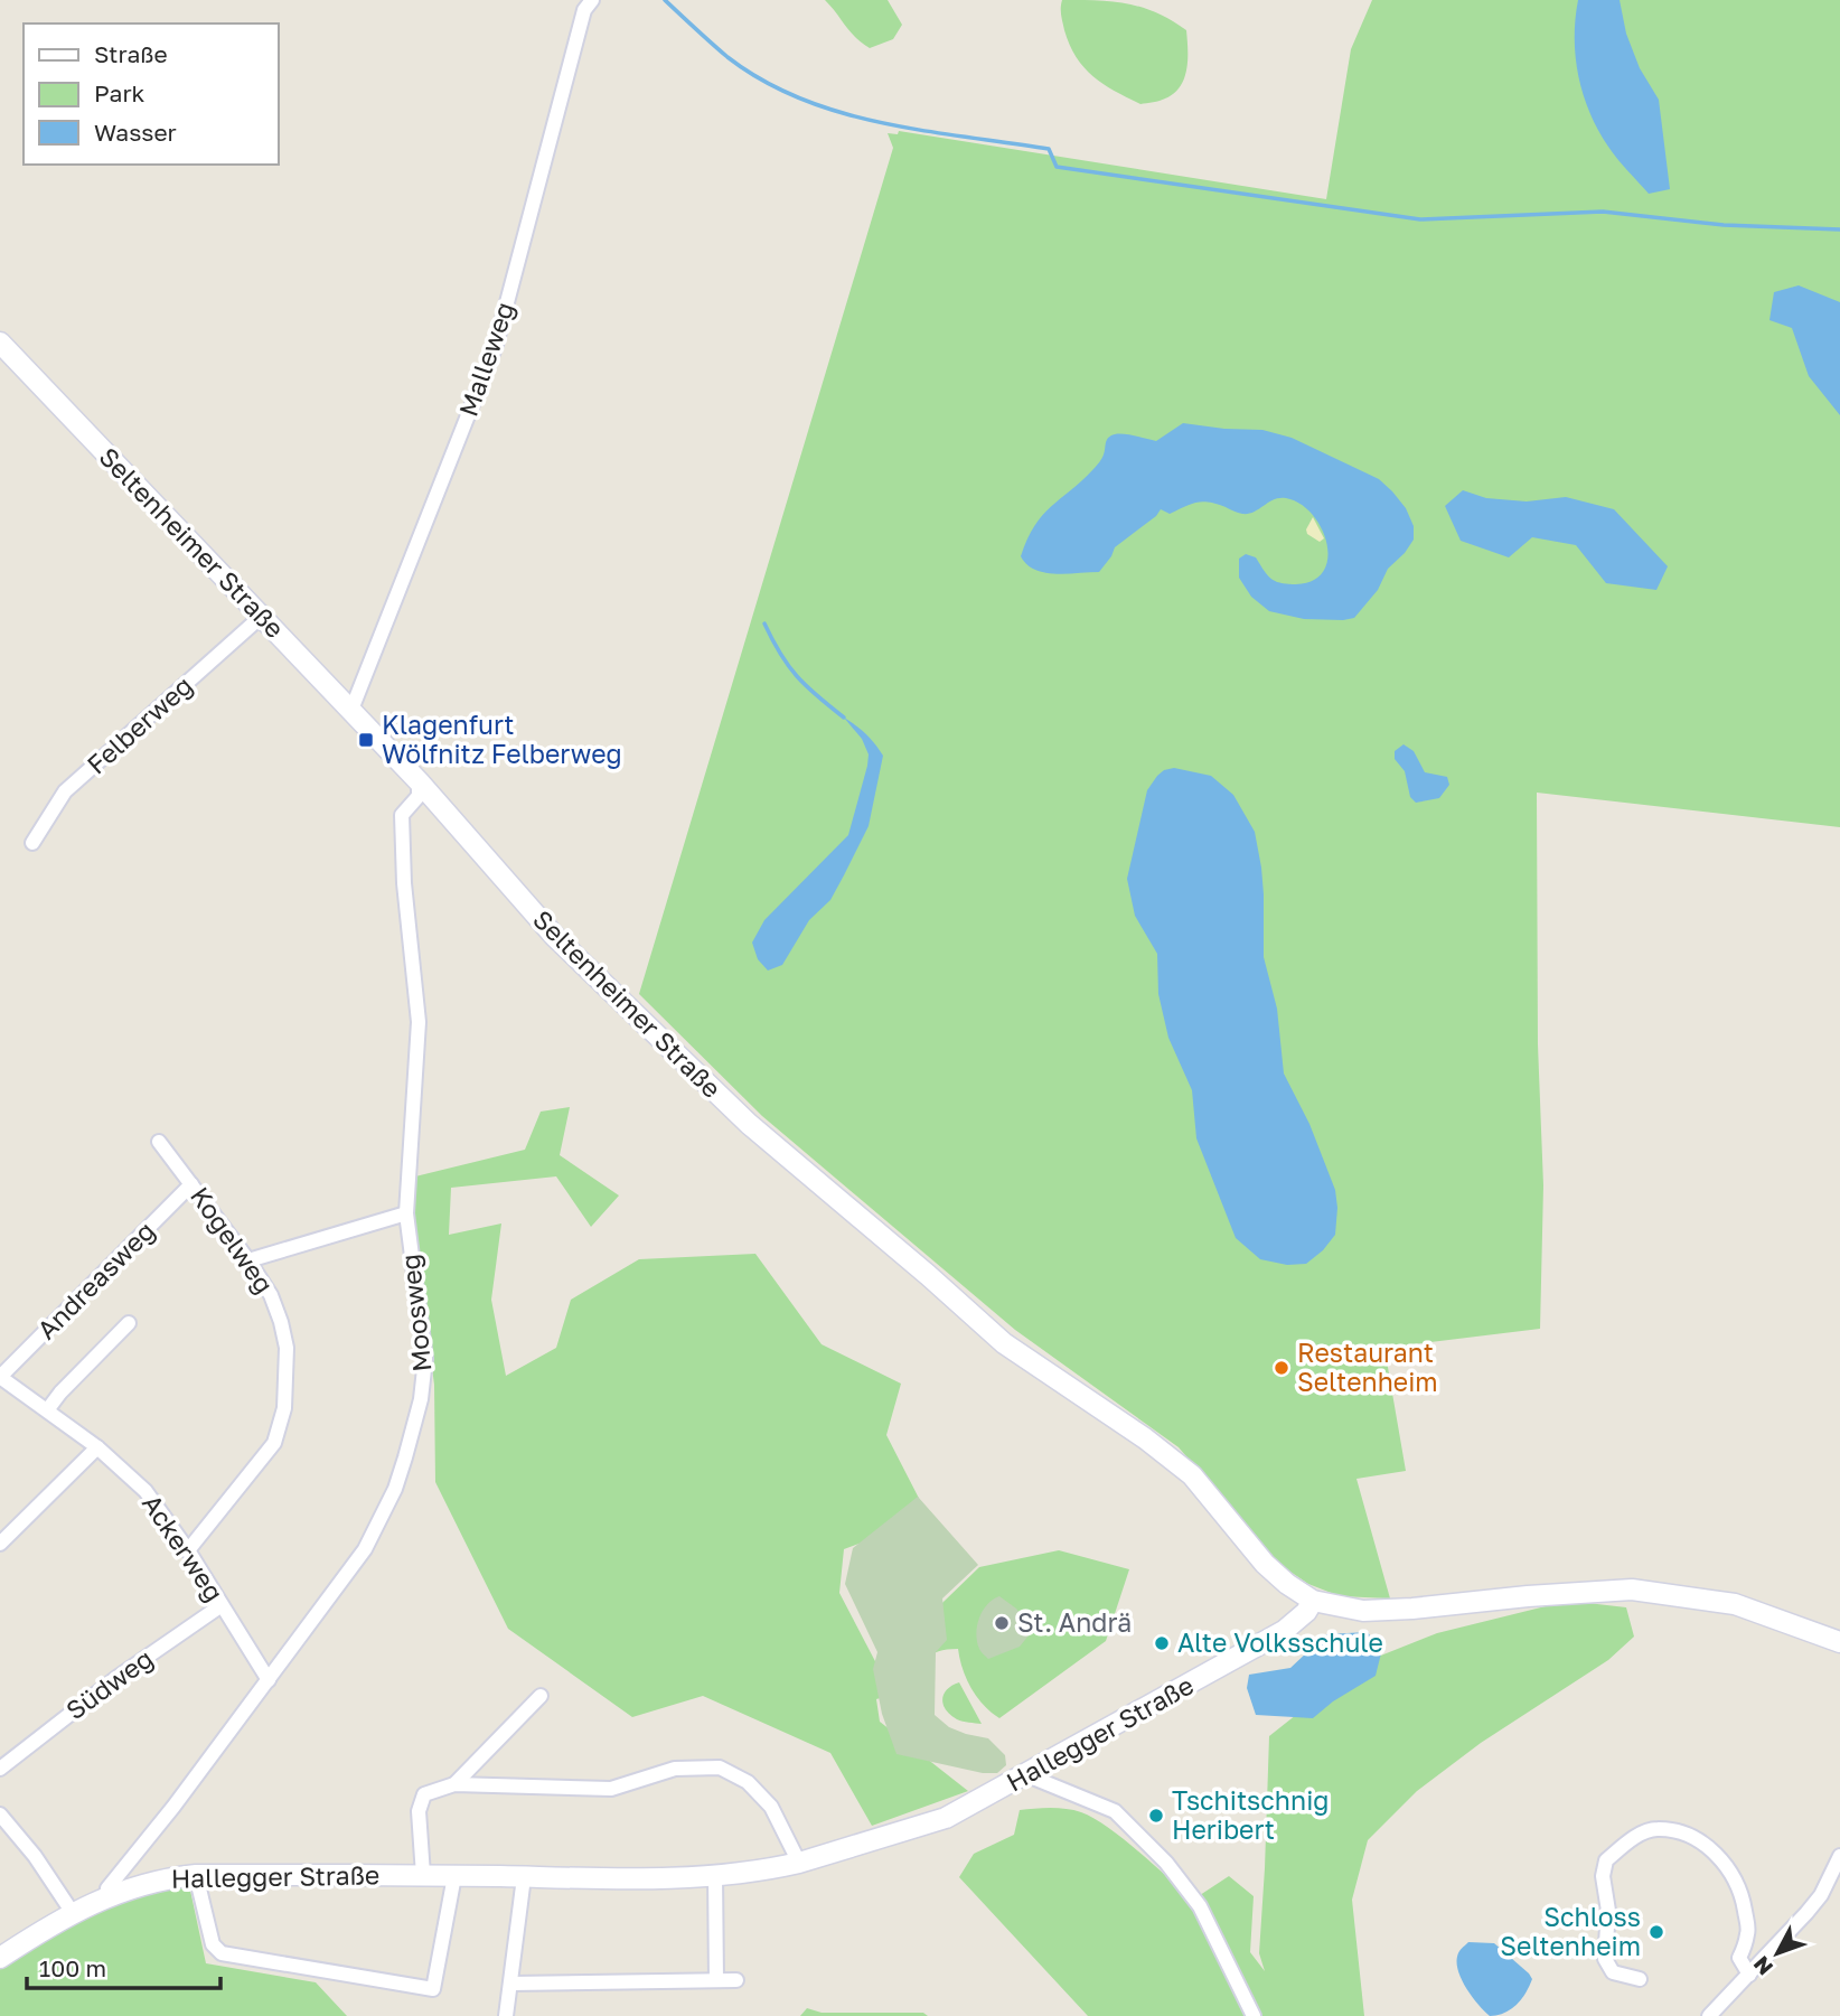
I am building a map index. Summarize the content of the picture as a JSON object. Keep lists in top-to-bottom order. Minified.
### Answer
{"streets":{"main road":["Seltenheimer Straße","Hallegger Straße"],"street":["Malleweg","Felberweg","Kogelweg","Andreasweg","Moosweg","Ackerweg","Südweg"]},"crossings":[["Malleweg","Seltenheimer Straße"],["Seltenheimer Straße","Felberweg"],["Seltenheimer Straße","Moosweg"],["Seltenheimer Straße","Hallegger Straße"],["Kogelweg","Andreasweg"],["Kogelweg","Ackerweg"],["Andreasweg","Ackerweg"],["Moosweg","Ackerweg"],["Moosweg","Hallegger Straße"],["Ackerweg","Südweg"]],"places":{"transit":["Klagenfurt Wölfnitz Felberweg"],"other":["Restaurant Seltenheim","St. Andrä","Alte Volksschule","Tschitschnig Heribert","Schloss Seltenheim"]},"legend":["Straße","Park","Wasser"],"scale_bar":"100 m","north":"bottom left"}
